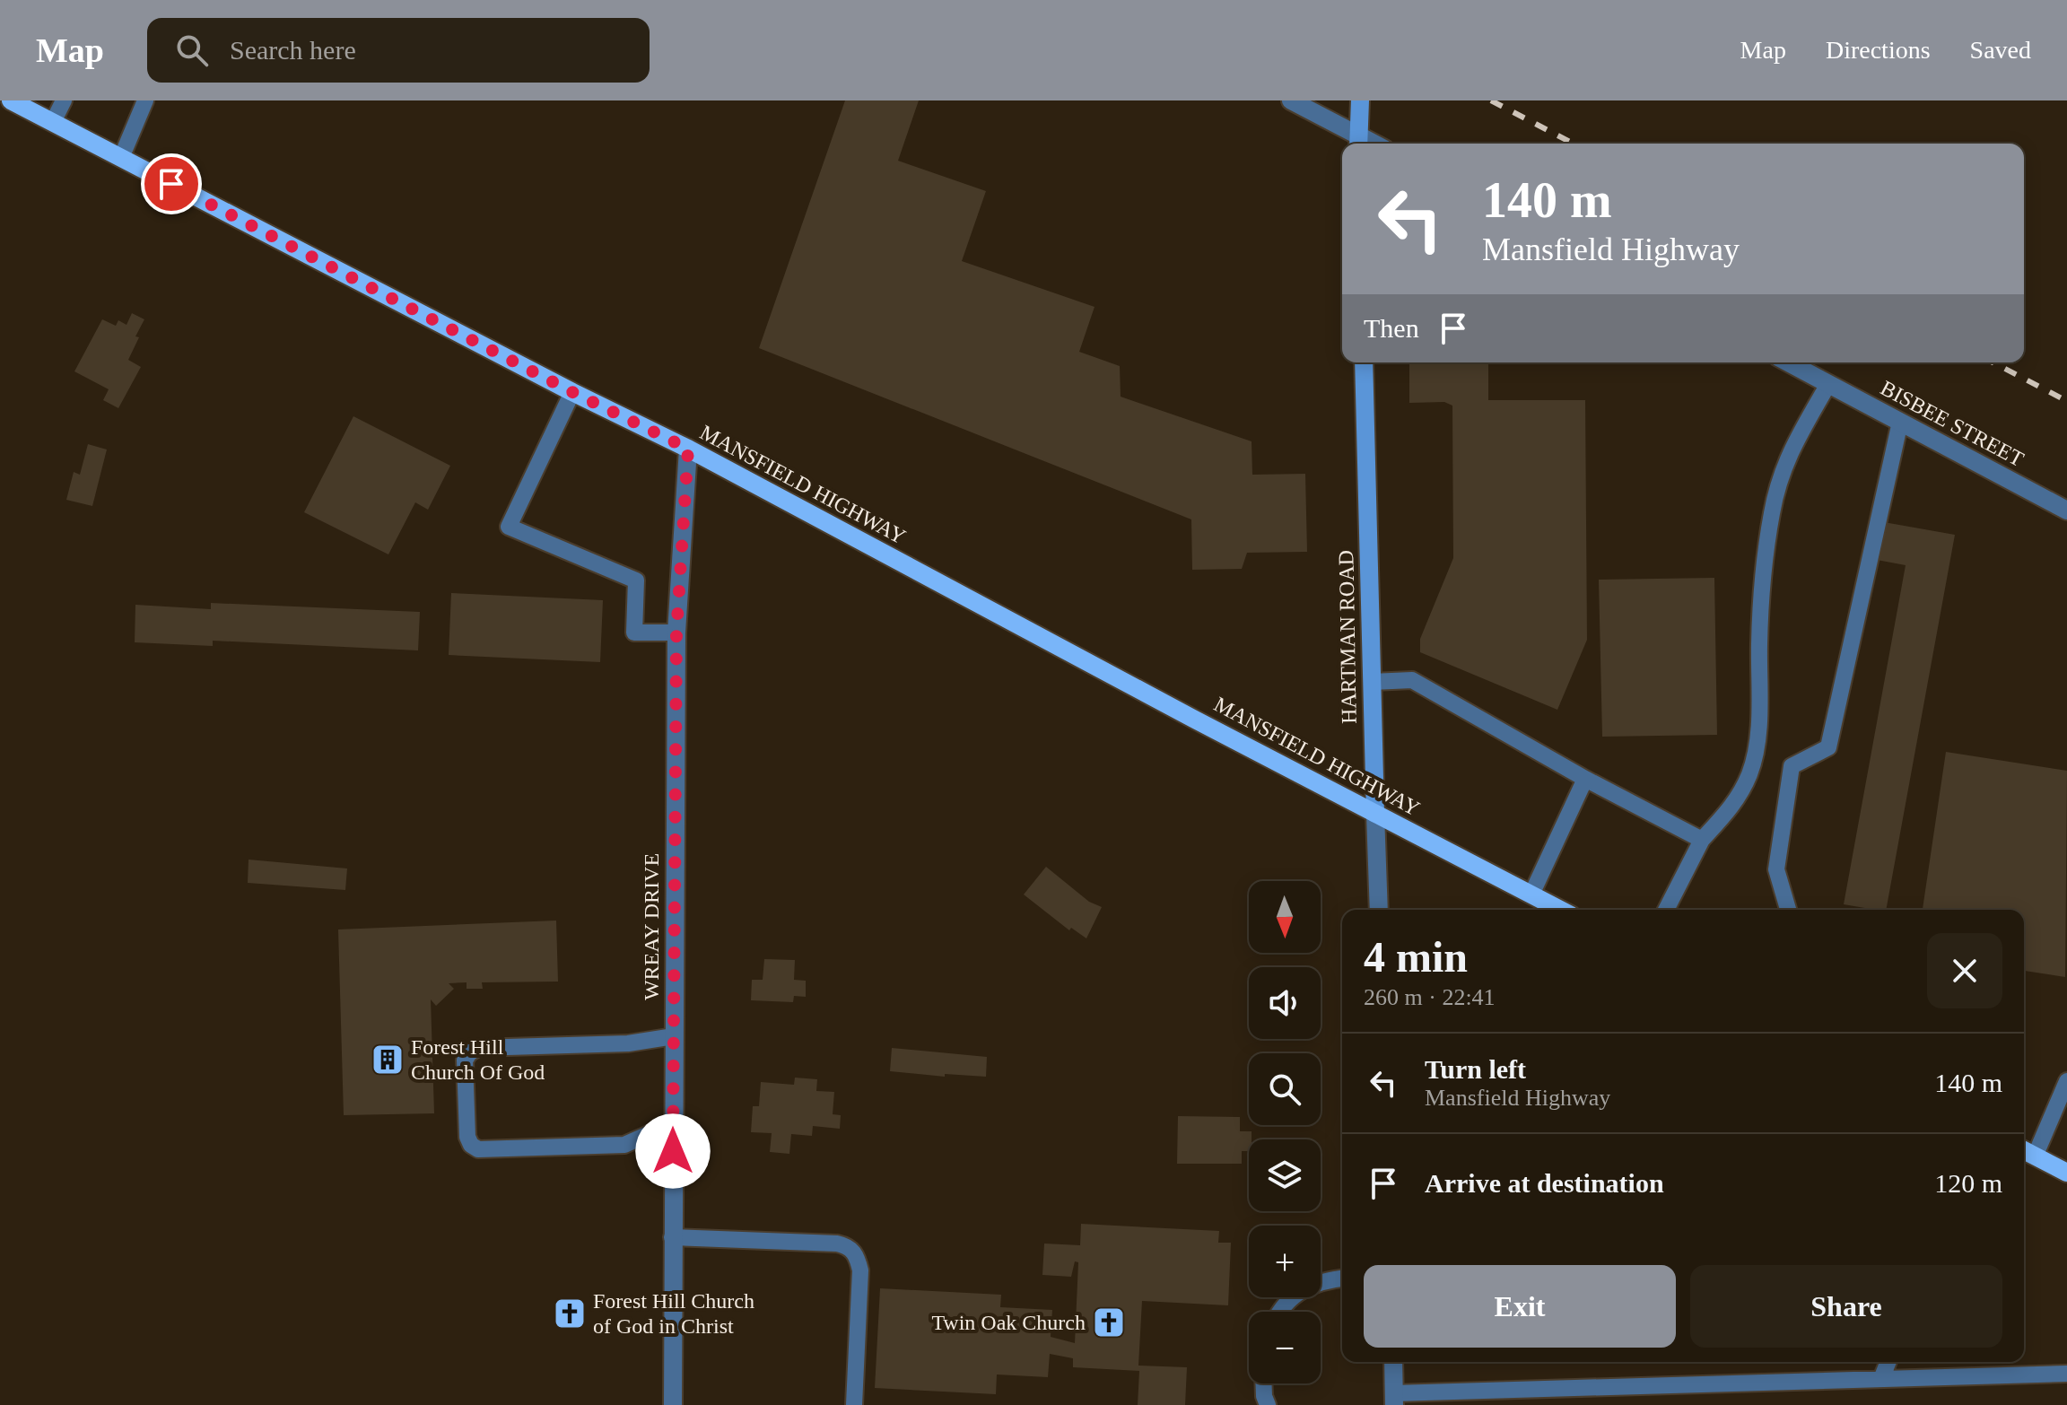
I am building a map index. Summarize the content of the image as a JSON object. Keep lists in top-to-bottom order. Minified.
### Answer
{"streets":{"main road":["MANSFIELD HIGHWAY"],"street":["BISBEE STREET","HARTMAN ROAD","WREAY DRIVE"]},"crossings":[["MANSFIELD HIGHWAY","HARTMAN ROAD"],["MANSFIELD HIGHWAY","WREAY DRIVE"]],"places":{"building":["Forest Hill Church Of God"],"church":["Forest Hill Church of God in Christ","Twin Oak Church"]},"north":"bottom","page":{"header":"Map","search":"Search here","nav":["Map","Directions","Saved"],"turn":["140 m","Mansfield Highway"],"then":"Then","map_buttons":["+","−"],"heading":["4 min","260 m · 22:41"],"list":[{"name":"Turn left","note":"Mansfield Highway","value":"140 m"},{"name":"Arrive at destination","value":"120 m"}],"buttons":["Exit","Share"]}}
